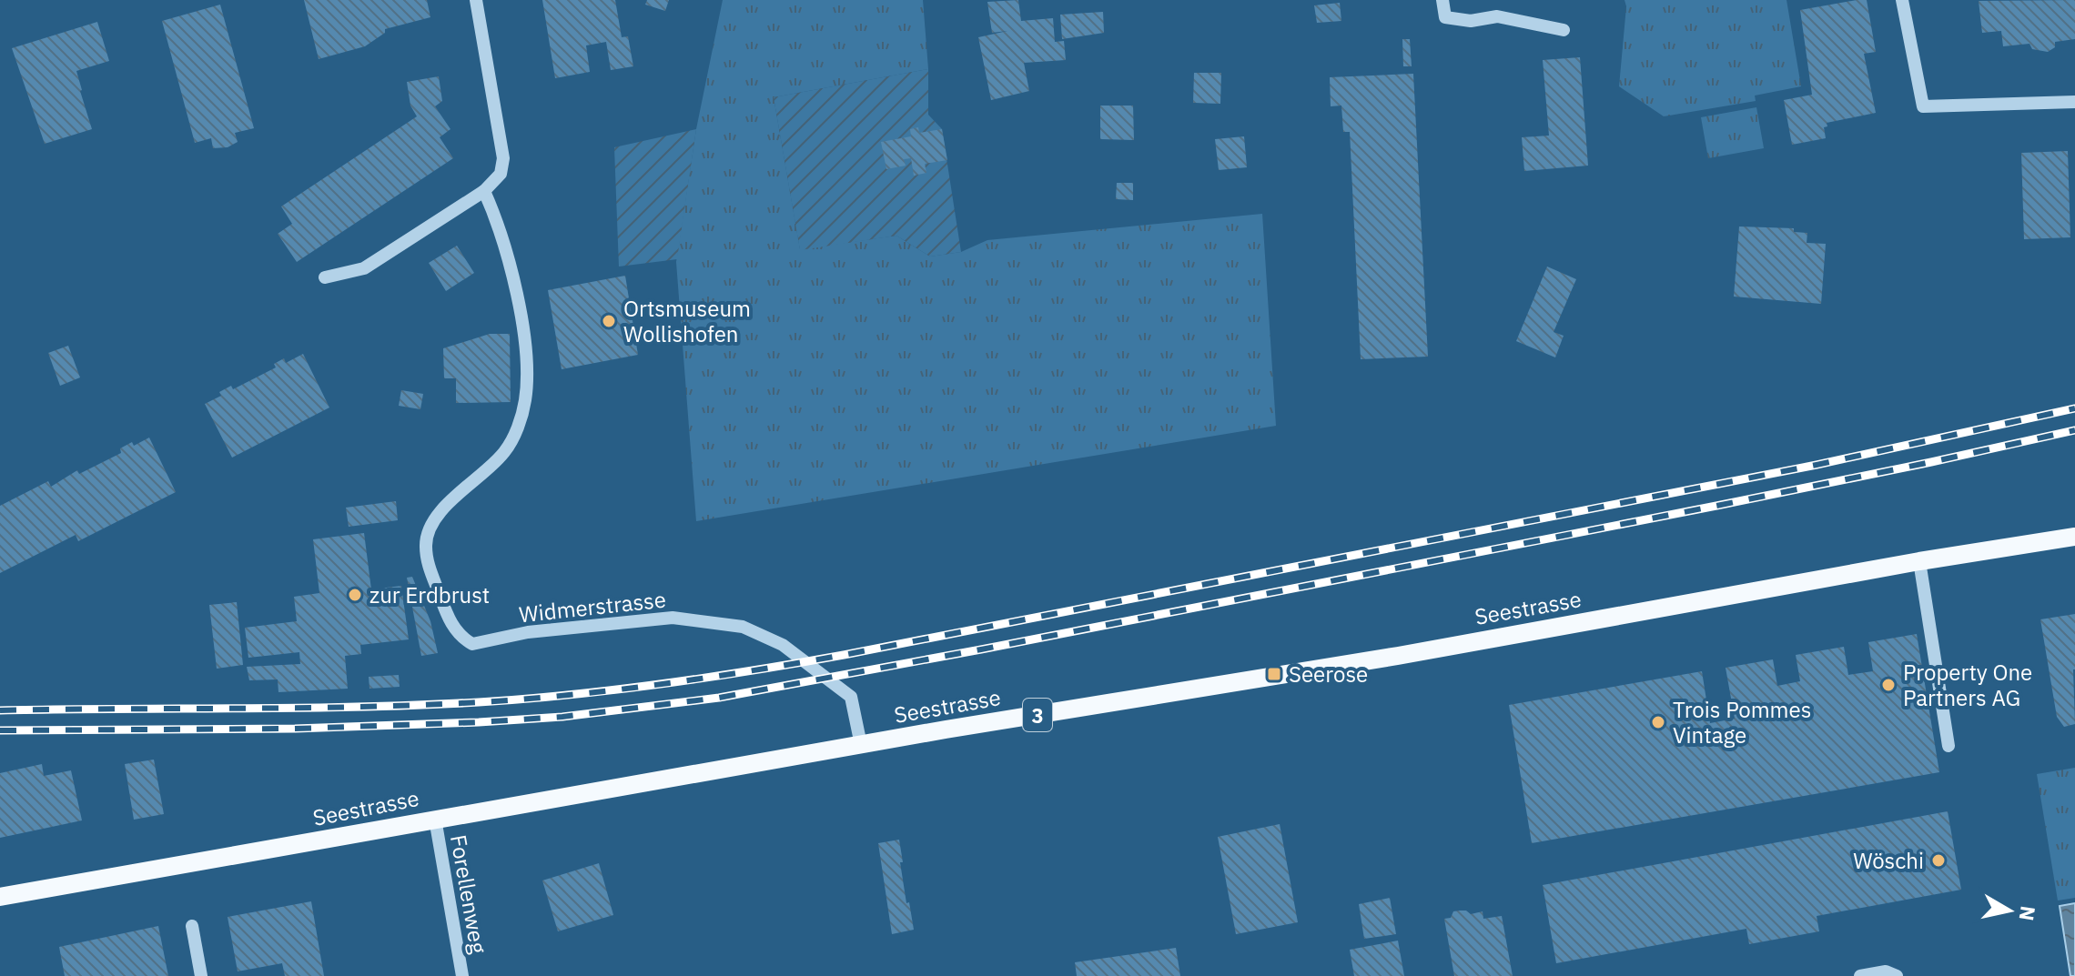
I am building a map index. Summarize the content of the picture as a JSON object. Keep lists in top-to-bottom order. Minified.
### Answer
{"streets":{"main road":["Seestrasse","3"],"street":["Widmerstrasse","Forellenweg"]},"crossings":[["Widmerstrasse","Seestrasse"],["Seestrasse","Forellenweg"]],"places":{"other":["Ortsmuseum Wollishofen","zur Erdbrust","Property One Partners AG","Trois Pommes Vintage","Wöschi"],"transit":["Seerose"]},"north":"right"}
